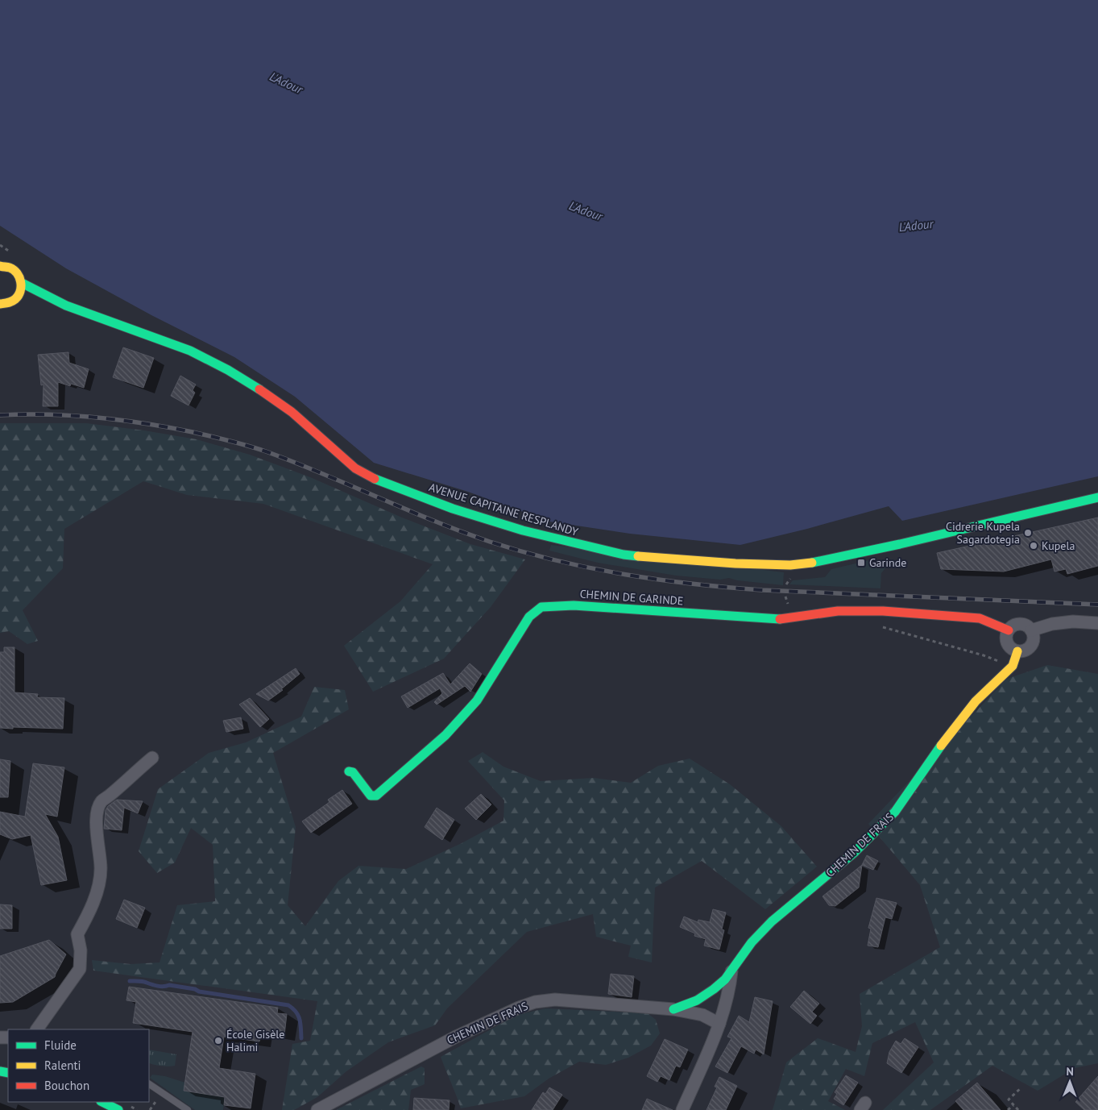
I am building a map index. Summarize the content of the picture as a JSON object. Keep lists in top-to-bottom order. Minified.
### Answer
{"streets":{"main road":["AVENUE CAPITAINE RESPLANDY","CHEMIN DE GARINDE","CHEMIN DE FRAIS"]},"crossings":[["CHEMIN DE GARINDE","CHEMIN DE FRAIS"]],"water":["L'Adour"],"places":{"other":["Cidrerie Kupela Sagardotegia","Kupela","École Gisèle Halimi"],"transit":["Garinde"]},"legend":["Fluide","Ralenti","Bouchon"],"north":"top"}
